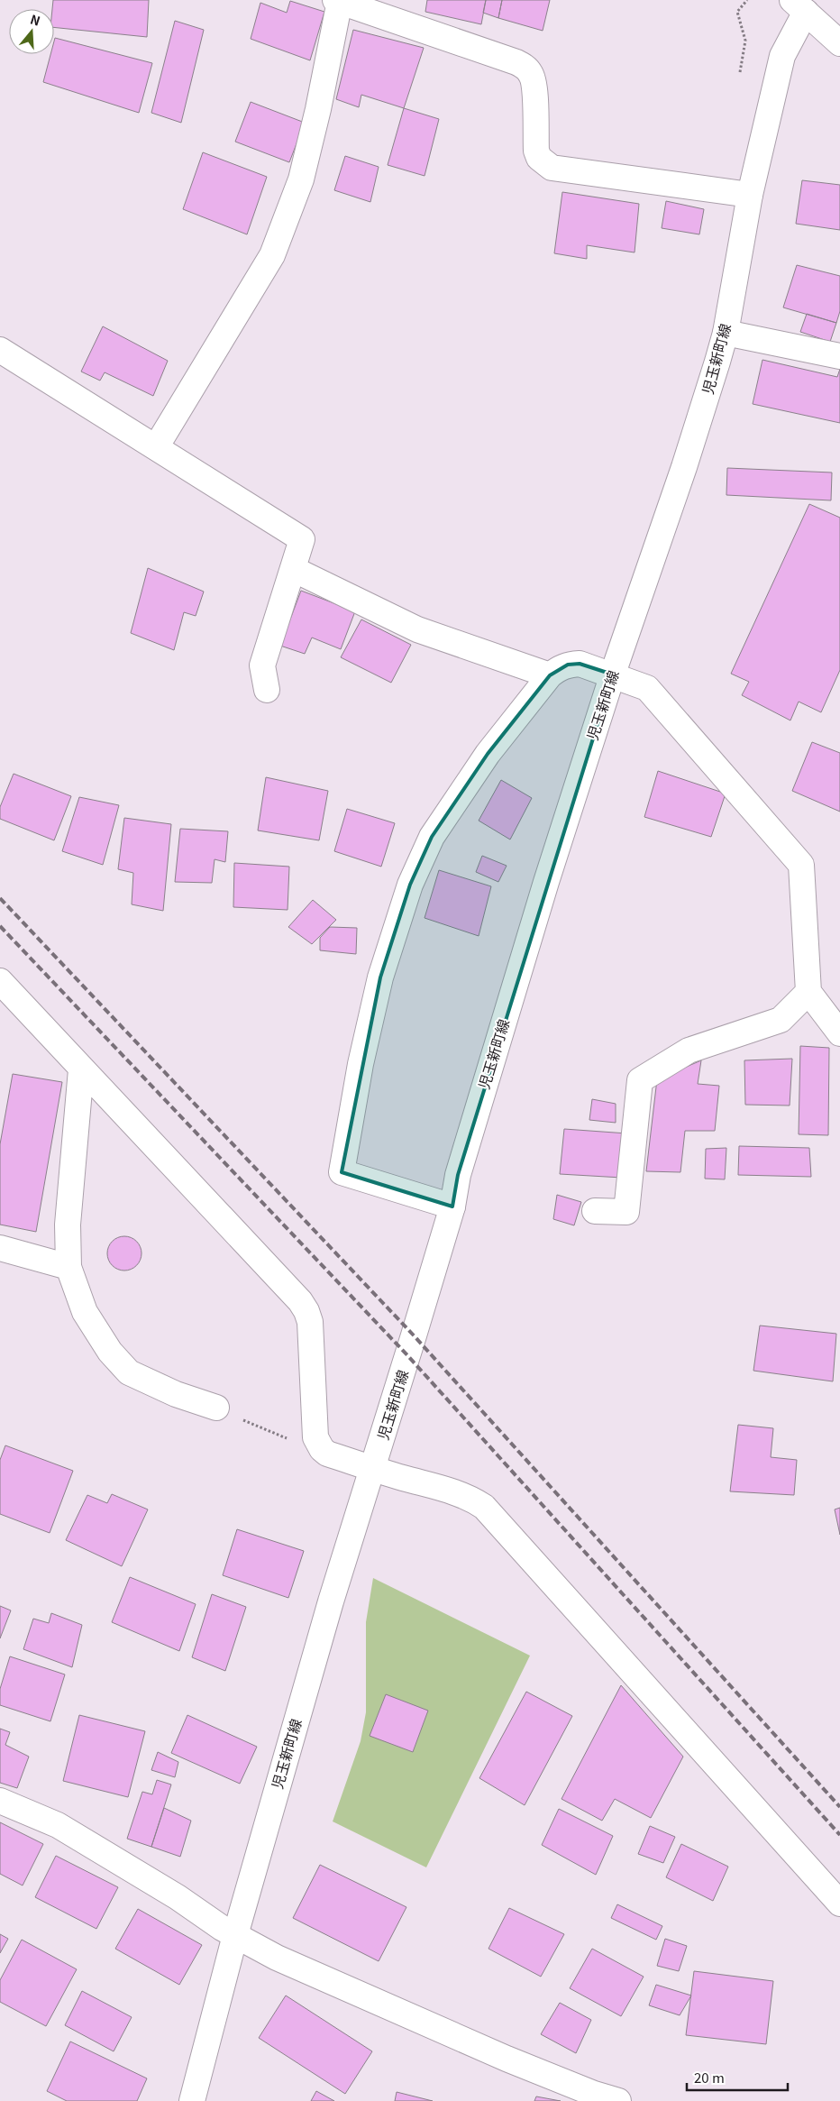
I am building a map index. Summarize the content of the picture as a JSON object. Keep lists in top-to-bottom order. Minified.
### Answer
{"streets":{"main road":["児玉新町線"]},"scale_bar":"20 m","north":"top"}
